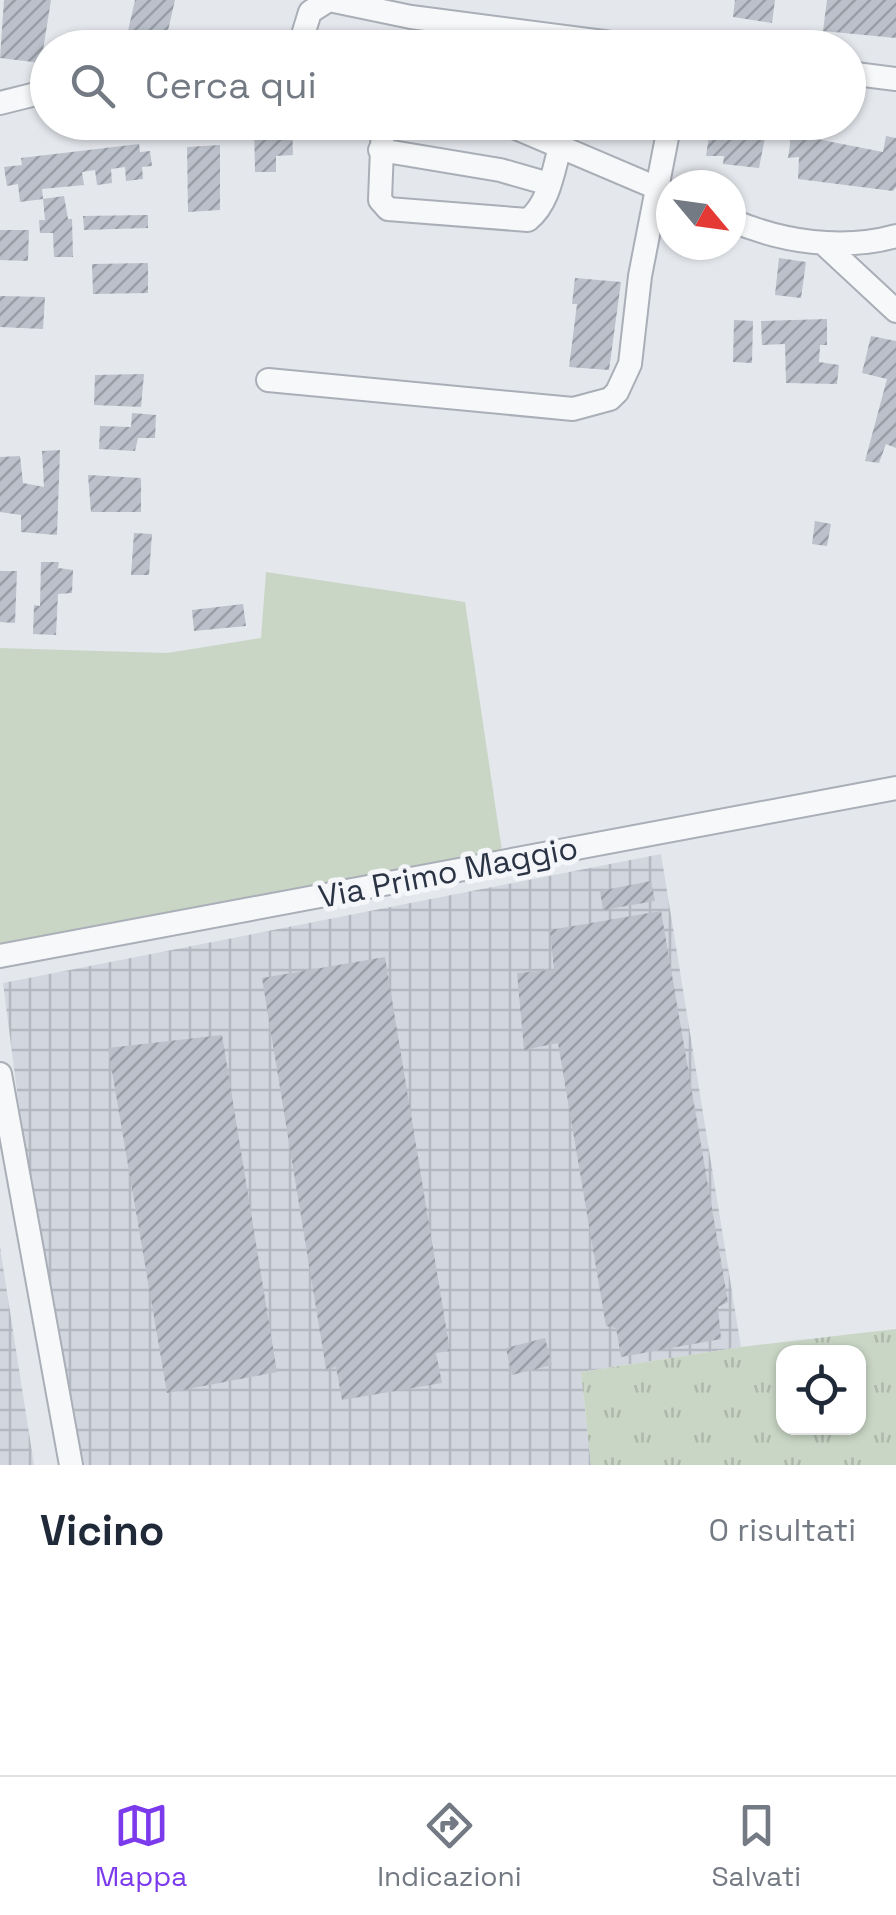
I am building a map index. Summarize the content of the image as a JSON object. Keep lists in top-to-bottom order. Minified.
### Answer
{"streets":{"street":["Via Primo Maggio"]},"north":"bottom right","page":{"search":"Cerca qui","heading":["Vicino","0 risultati"],"nav":["Mappa","Indicazioni","Salvati"]}}
